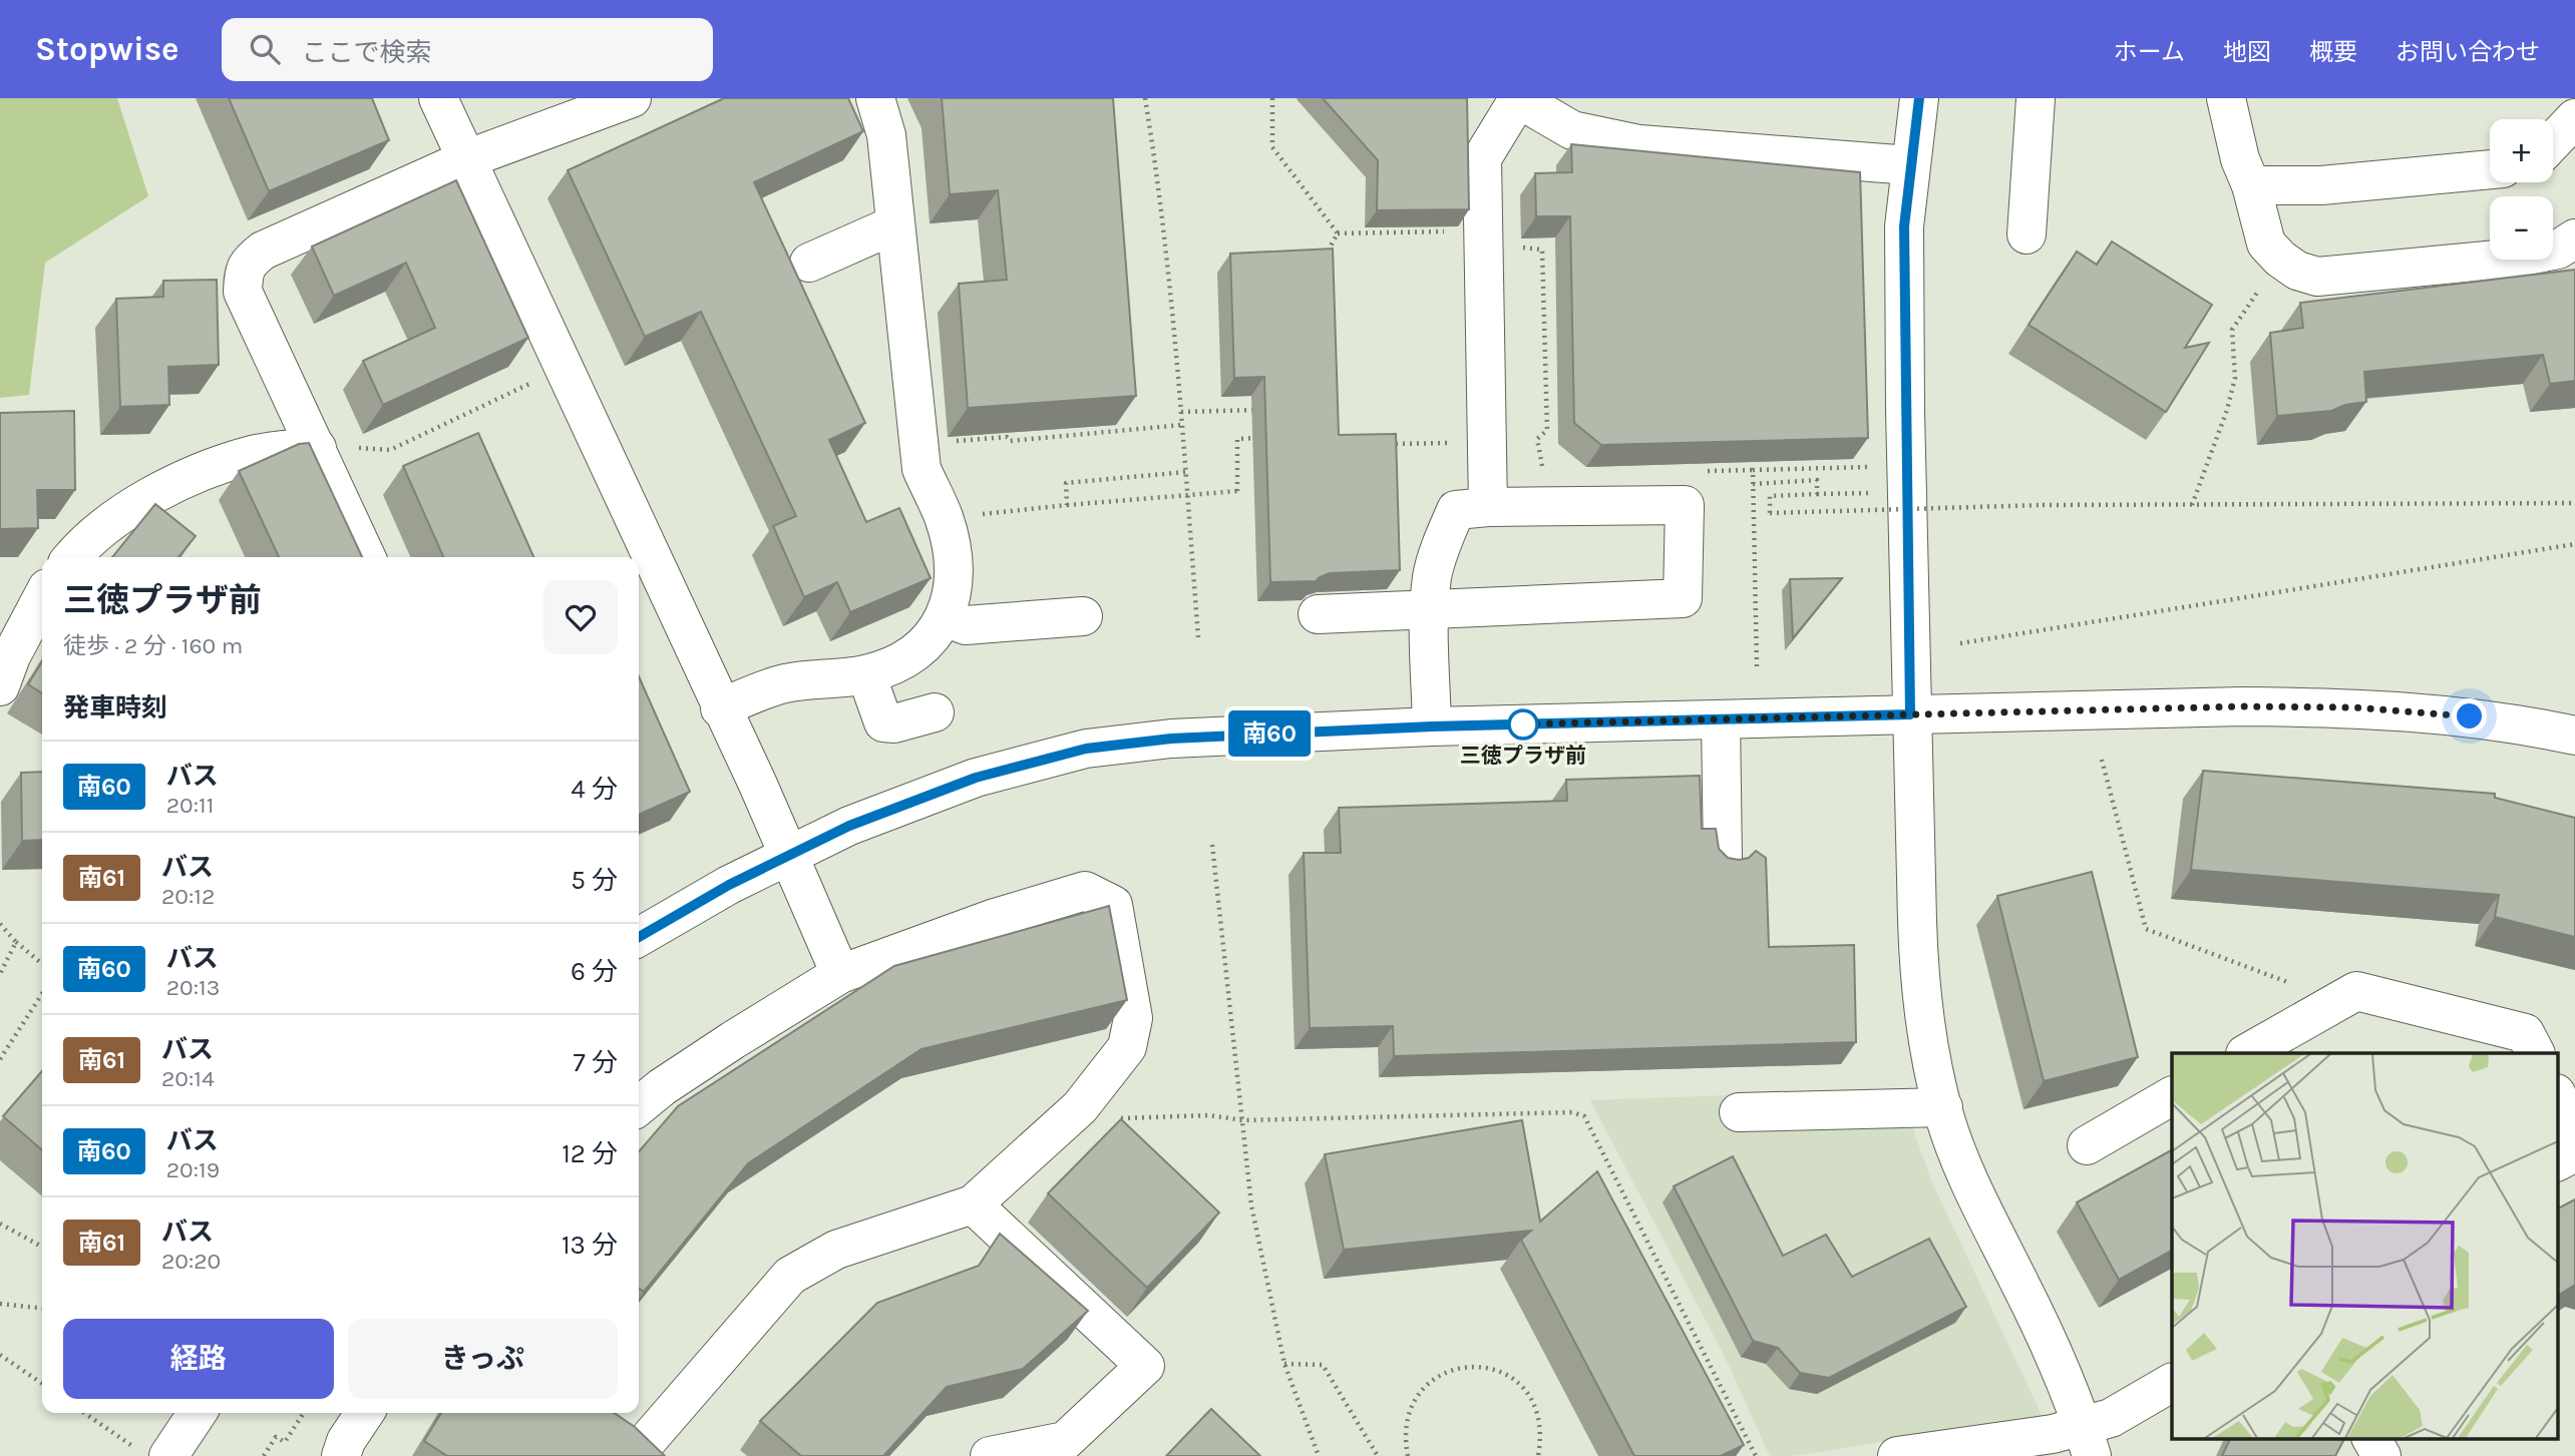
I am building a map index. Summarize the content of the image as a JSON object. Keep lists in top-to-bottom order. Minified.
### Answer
{"places":["三徳プラザ前"],"lines":["bus line 南60"],"page":{"header":"Stopwise","search":"ここで検索","nav":["ホーム","地図","概要","お問い合わせ"],"on_map":"南60","map_buttons":["+","−"],"heading":[["三徳プラザ前","徒歩 · 2 分 · 160 m"],"発車時刻"],"list":[{"mark":"南60","name":"バス","note":"20:11","value":"4 分"},{"mark":"南61","name":"バス","note":"20:12","value":"5 分"},{"mark":"南60","name":"バス","note":"20:13","value":"6 分"},{"mark":"南61","name":"バス","note":"20:14","value":"7 分"},{"mark":"南60","name":"バス","note":"20:19","value":"12 分"},{"mark":"南61","name":"バス","note":"20:20","value":"13 分"}],"buttons":["経路","きっぷ"]}}
